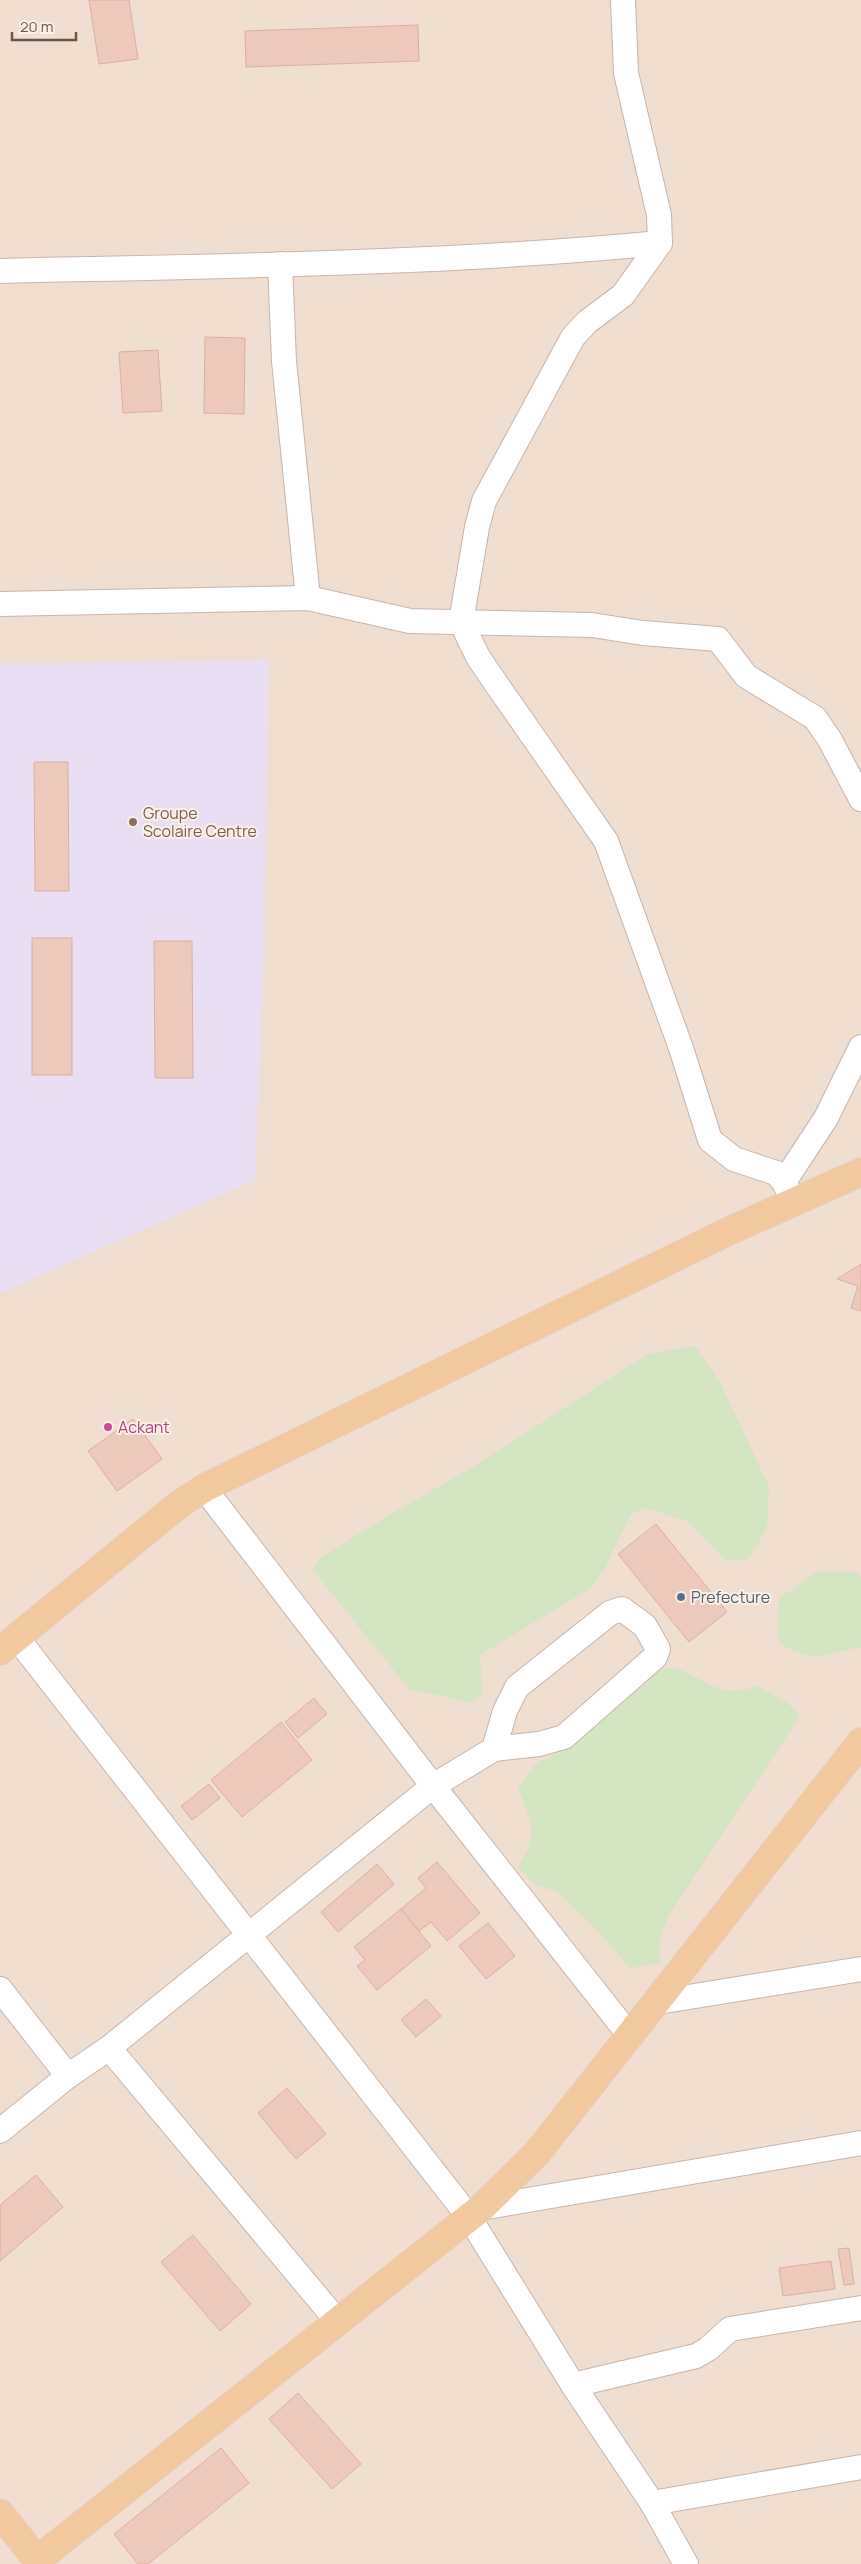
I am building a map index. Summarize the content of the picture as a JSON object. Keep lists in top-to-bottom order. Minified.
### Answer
{"places":["Groupe Scolaire Centre","Ackant","Prefecture"],"scale_bar":"20 m"}
